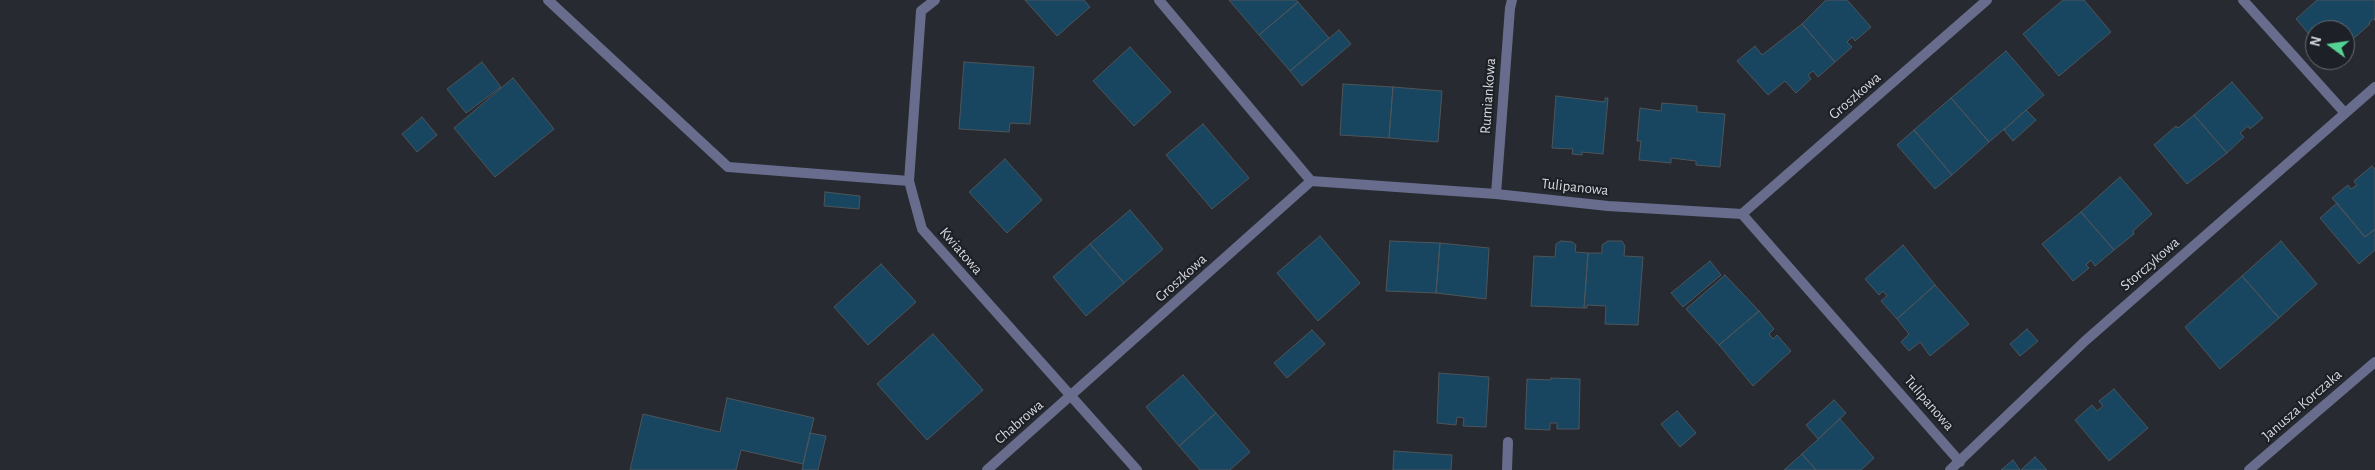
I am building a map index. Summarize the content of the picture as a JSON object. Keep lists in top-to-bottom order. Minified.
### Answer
{"streets":{"street":["Rumiankowa","Groszkowa","Tulipanowa","Kwiatowa","Storczykowa","Janusza Korczaka","Chabrowa"]},"crossings":[["Rumiankowa","Tulipanowa"],["Groszkowa","Tulipanowa"],["Groszkowa","Kwiatowa"],["Groszkowa","Chabrowa"],["Tulipanowa","Storczykowa"],["Kwiatowa","Chabrowa"]],"north":"left"}
